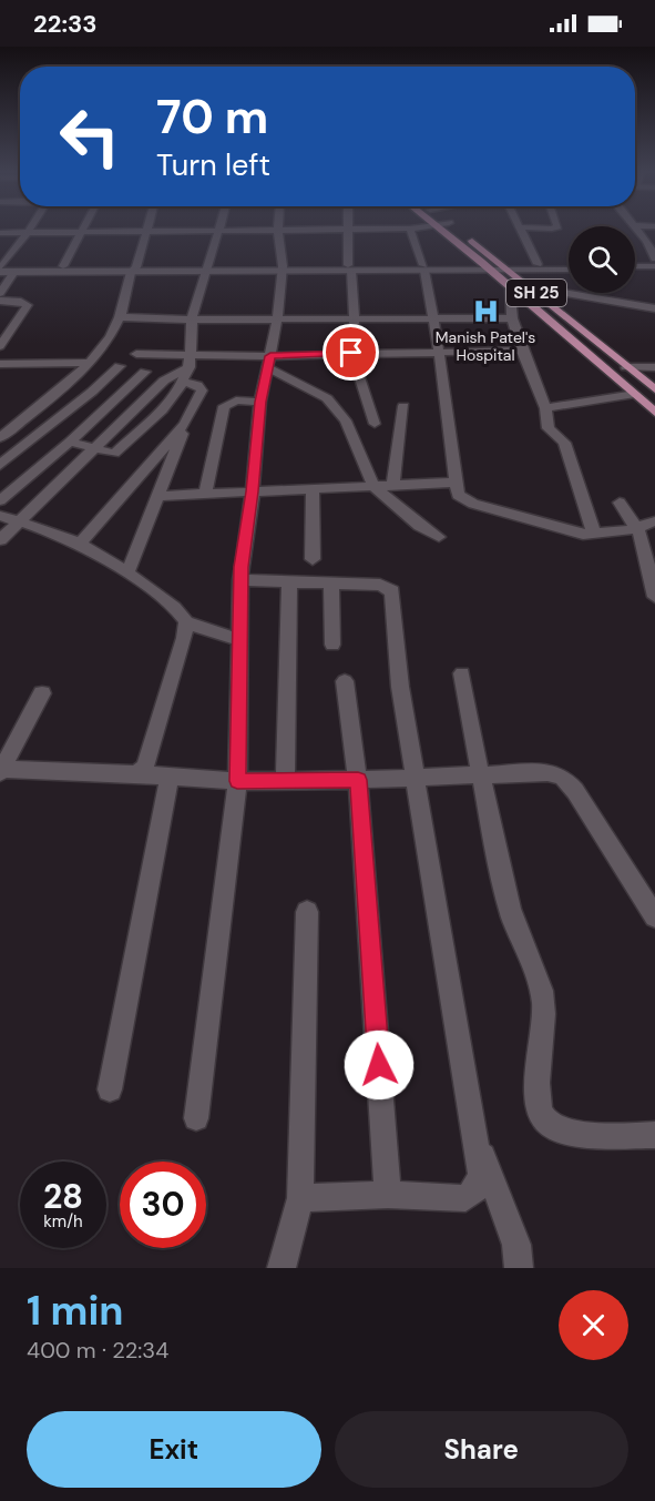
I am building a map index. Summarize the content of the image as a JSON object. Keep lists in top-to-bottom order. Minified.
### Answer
{"streets":{"main road":["SH 25"]},"places":{"hospital":["Manish Patel's Hospital"]},"page":{"status":"22:33","turn":["70 m","Turn left"],"speed":"28 km/h","limit":"30","heading":["1 min","400 m · 22:34"],"buttons":["Exit","Share"]}}
